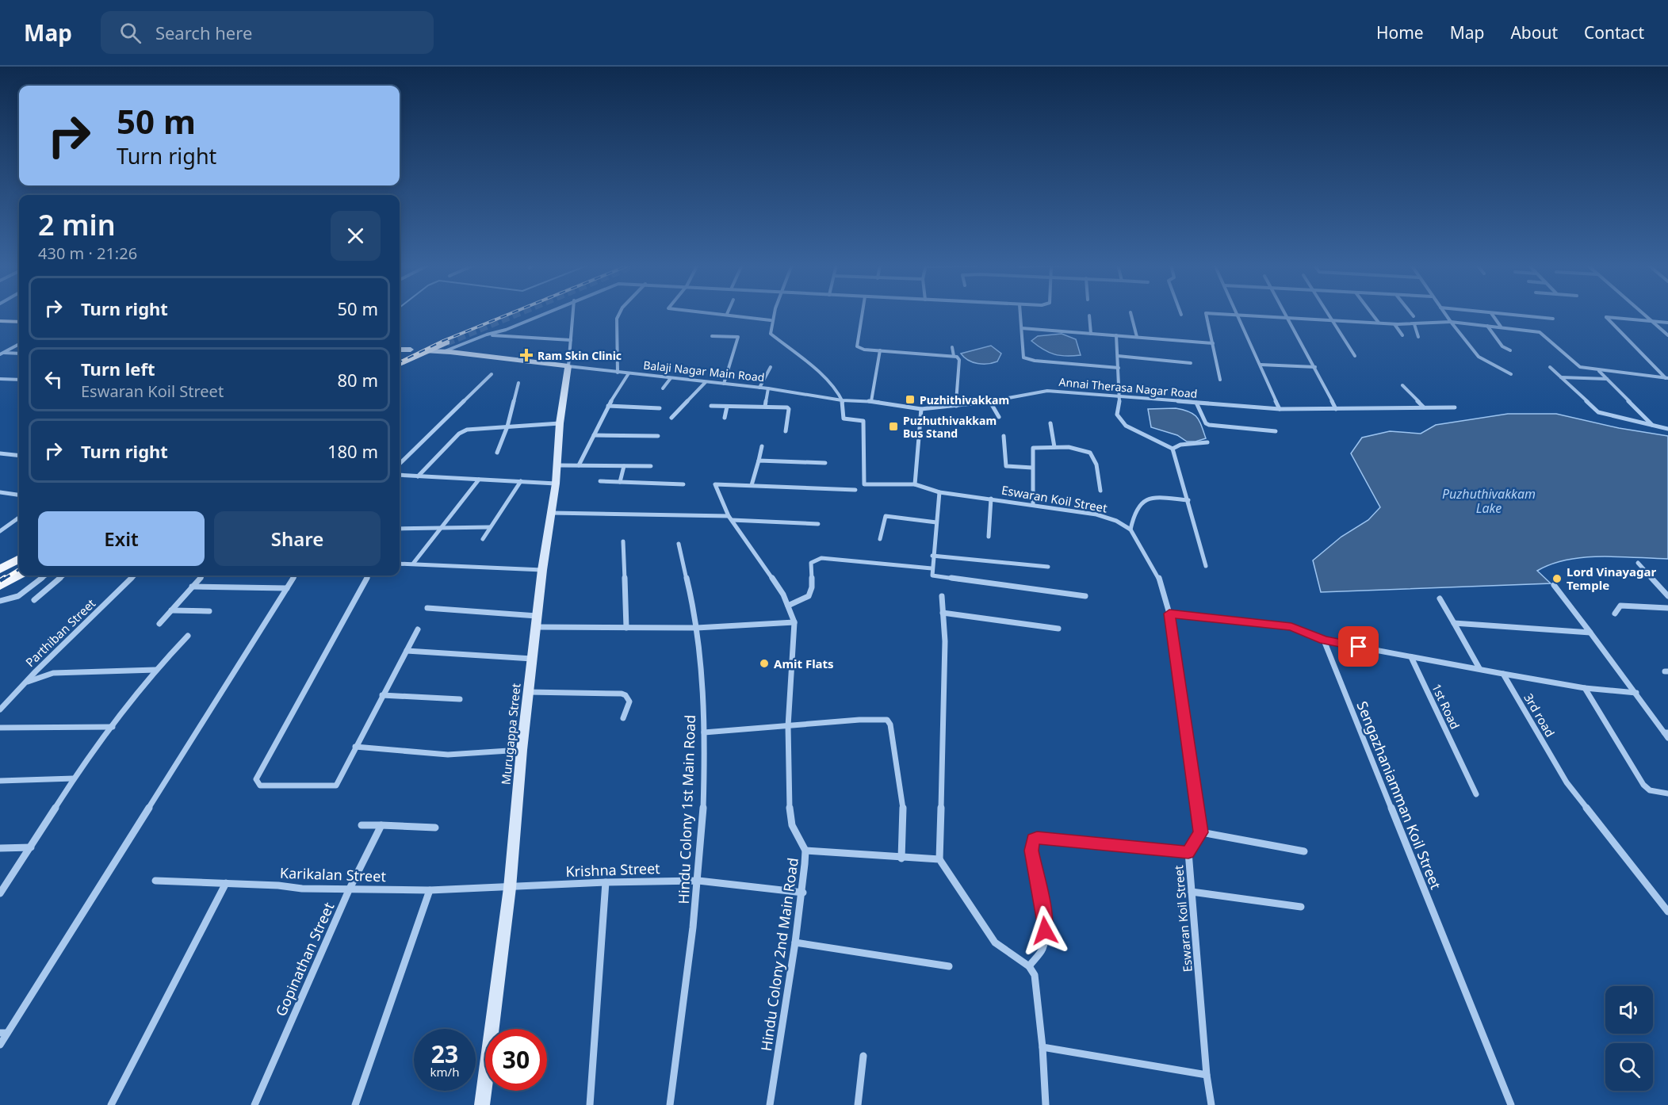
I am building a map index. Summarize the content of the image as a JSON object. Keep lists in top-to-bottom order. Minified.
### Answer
{"streets":{"street":["Balaji Nagar Main Road","Annai Therasa Nagar Road","Eswaran Koil Street","Parthiban Street","1st Road","3rd road","Murugappa Street","Sengazhaniamman Koil Street","Hindu Colony 1st Main Road","Krishna Street","Karikalan Street","Hindu Colony 2nd Main Road","Gopinathan Street"]},"crossings":[["Balaji Nagar Main Road","Annai Therasa Nagar Road"],["Balaji Nagar Main Road","Eswaran Koil Street"],["Balaji Nagar Main Road","Murugappa Street"],["Murugappa Street","Krishna Street"],["Murugappa Street","Karikalan Street"],["Hindu Colony 1st Main Road","Krishna Street"],["Krishna Street","Karikalan Street"],["Krishna Street","Hindu Colony 2nd Main Road"],["Karikalan Street","Gopinathan Street"]],"water":["Puzhuthivakkam Lake"],"places":{"health":["Ram Skin Clinic"],"transit":["Puzhithivakkam","Puzhuthivakkam Bus Stand"],"other":["Lord Vinayagar Temple","Amit Flats"]},"page":{"header":"Map","search":"Search here","nav":["Home","Map","About","Contact"],"turn":["50 m","Turn right"],"heading":["2 min","430 m · 21:26"],"list":[{"name":"Turn right","value":"50 m"},{"name":"Turn left","note":"Eswaran Koil Street","value":"80 m"},{"name":"Turn right","value":"180 m"}],"buttons":["Exit","Share"],"speed":"23 km/h","limit":"30"}}
